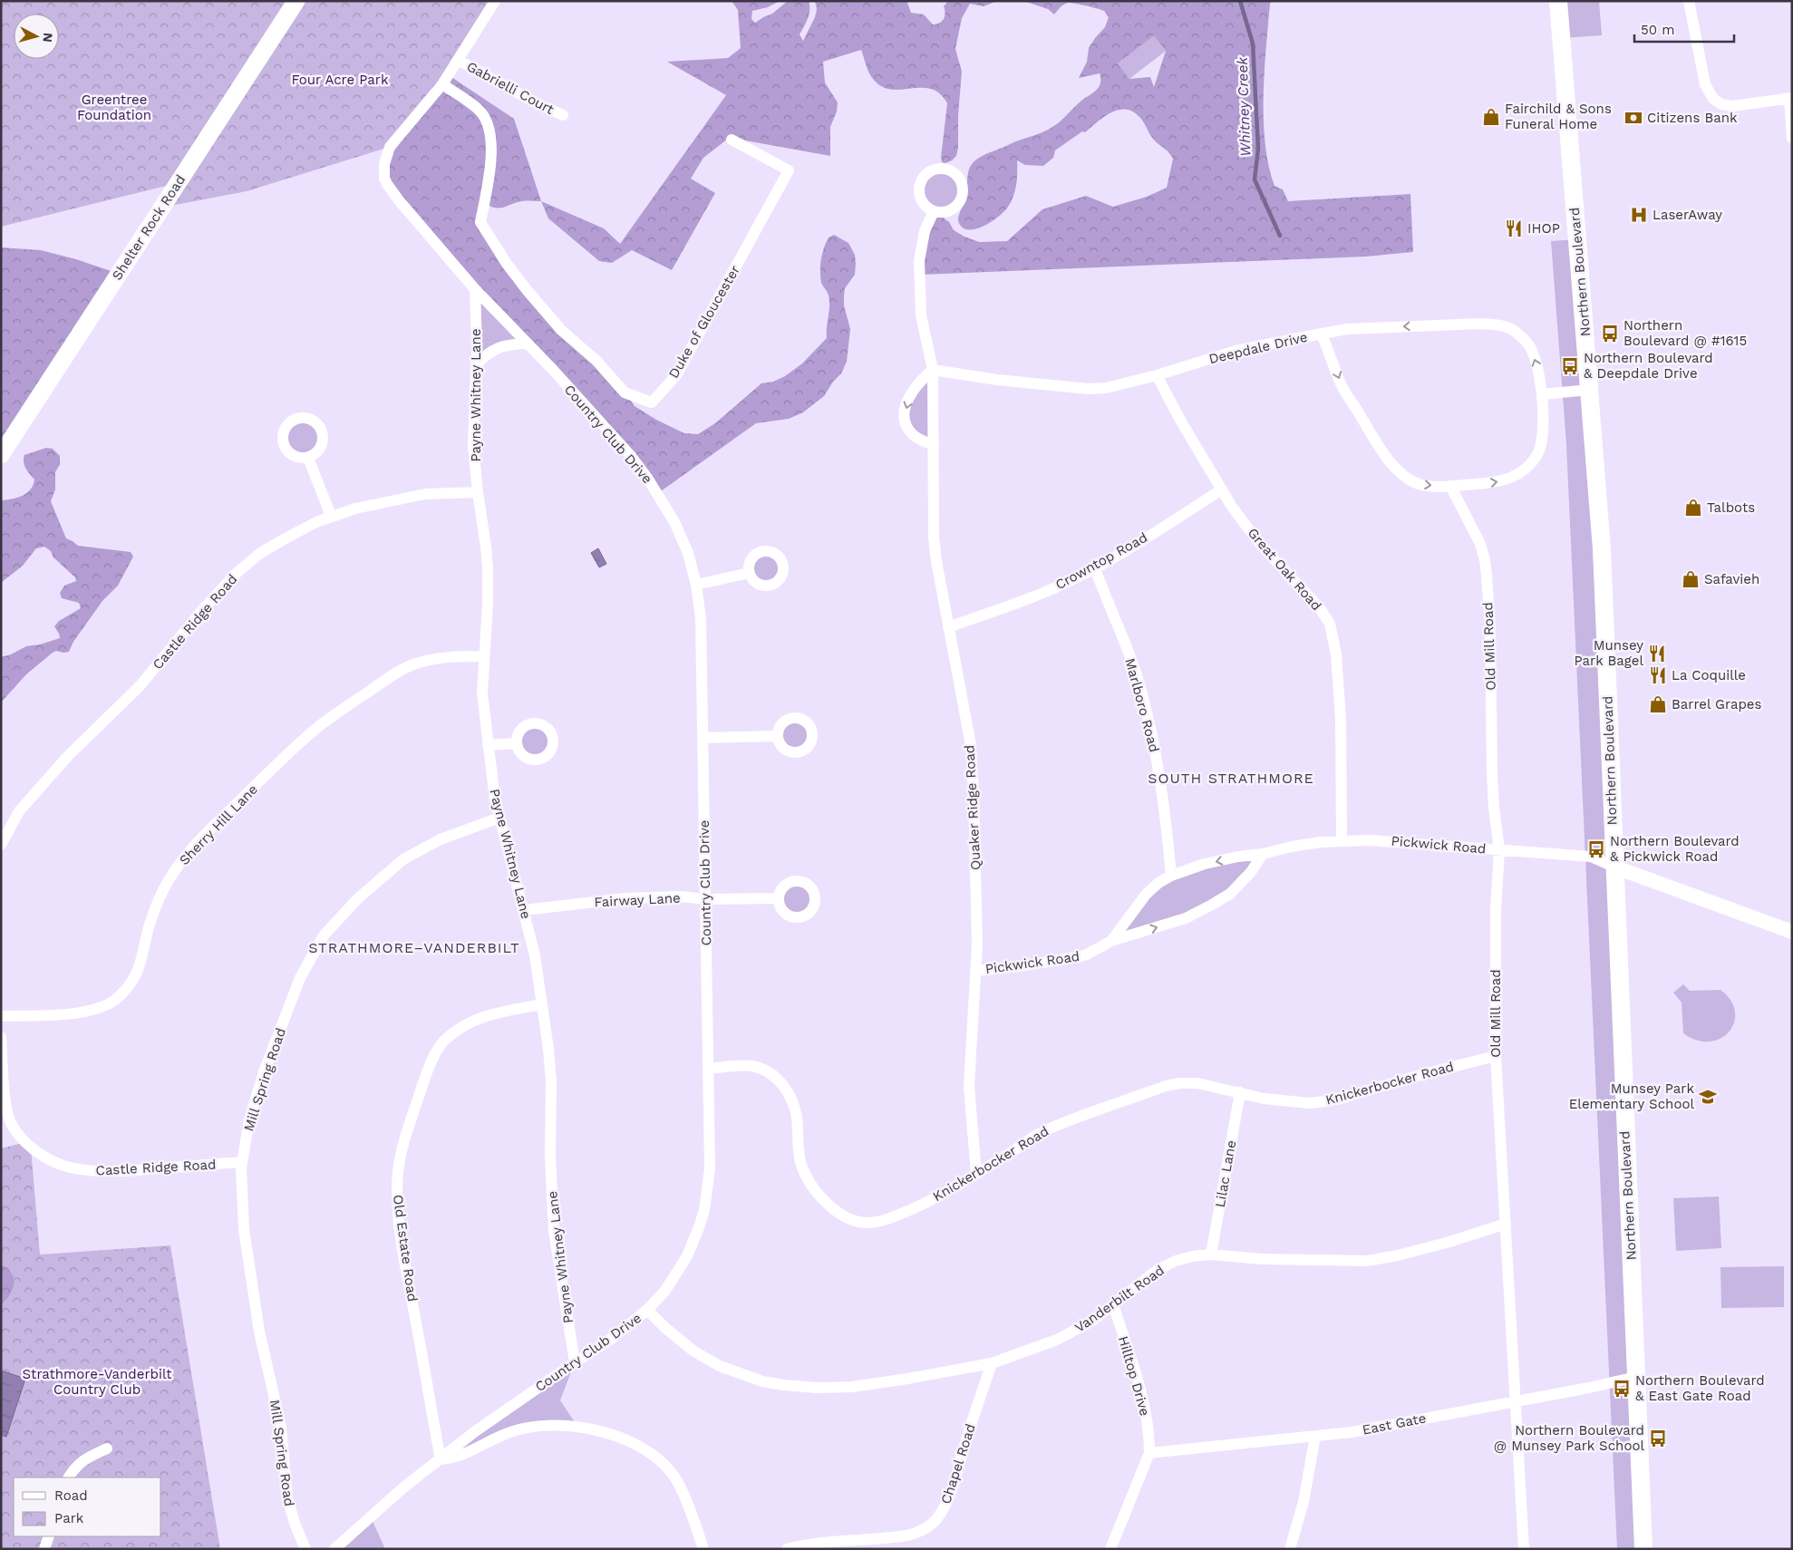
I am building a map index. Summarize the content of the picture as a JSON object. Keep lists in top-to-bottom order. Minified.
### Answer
{"streets":{"main road":["Shelter Rock Road","Northern Boulevard"],"street":["Gabrielli Court","Duke of Gloucester","Deepdale Drive","Payne Whitney Lane","Country Club Drive","Crowntop Road","Great Oak Road","Castle Ridge Road","Old Mill Road","Marlboro Road","Quaker Ridge Road","Sherry Hill Lane","Pickwick Road","Fairway Lane","Mill Spring Road","Knickerbocker Road","Lilac Lane","Old Estate Road","Vanderbilt Road","Hilltop Drive","East Gate","Chapel Road"]},"crossings":[["Northern Boulevard","Pickwick Road"],["Northern Boulevard","East Gate"],["Duke of Gloucester","Country Club Drive"],["Deepdale Drive","Great Oak Road"],["Deepdale Drive","Old Mill Road"],["Deepdale Drive","Quaker Ridge Road"],["Payne Whitney Lane","Country Club Drive"],["Payne Whitney Lane","Castle Ridge Road"],["Payne Whitney Lane","Sherry Hill Lane"],["Payne Whitney Lane","Fairway Lane"],["Payne Whitney Lane","Mill Spring Road"],["Payne Whitney Lane","Old Estate Road"],["Country Club Drive","Fairway Lane"],["Country Club Drive","Knickerbocker Road"],["Country Club Drive","Old Estate Road"],["Country Club Drive","Vanderbilt Road"],["Crowntop Road","Great Oak Road"],["Crowntop Road","Marlboro Road"],["Crowntop Road","Quaker Ridge Road"],["Great Oak Road","Pickwick Road"],["Castle Ridge Road","Mill Spring Road"],["Old Mill Road","Pickwick Road"],["Old Mill Road","Knickerbocker Road"],["Old Mill Road","Vanderbilt Road"],["Old Mill Road","East Gate"],["Marlboro Road","Pickwick Road"],["Quaker Ridge Road","Pickwick Road"],["Quaker Ridge Road","Knickerbocker Road"],["Knickerbocker Road","Lilac Lane"],["Lilac Lane","Vanderbilt Road"],["Vanderbilt Road","Hilltop Drive"],["Vanderbilt Road","Chapel Road"],["Hilltop Drive","East Gate"]],"districts":["SOUTH STRATHMORE","STRATHMORE–VANDERBILT"],"water":["Whitney Creek"],"parks":["Four Acre Park","Greentree Foundation","Strathmore-Vanderbilt Country Club"],"places":{"shop":["Fairchild & Sons Funeral Home","Talbots","Safavieh","Barrel Grapes"],"bank":["Citizens Bank"],"hospital":["LaserAway"],"restaurant":["IHOP","Munsey Park Bagel","La Coquille"],"bus stop":["Northern Boulevard @ #1615","Northern Boulevard & Deepdale Drive","Northern Boulevard & Pickwick Road","Northern Boulevard & East Gate Road","Northern Boulevard @ Munsey Park School"],"school or university":["Munsey Park Elementary School"]},"legend":["Road","Park"],"scale_bar":"50 m","north":"right"}
